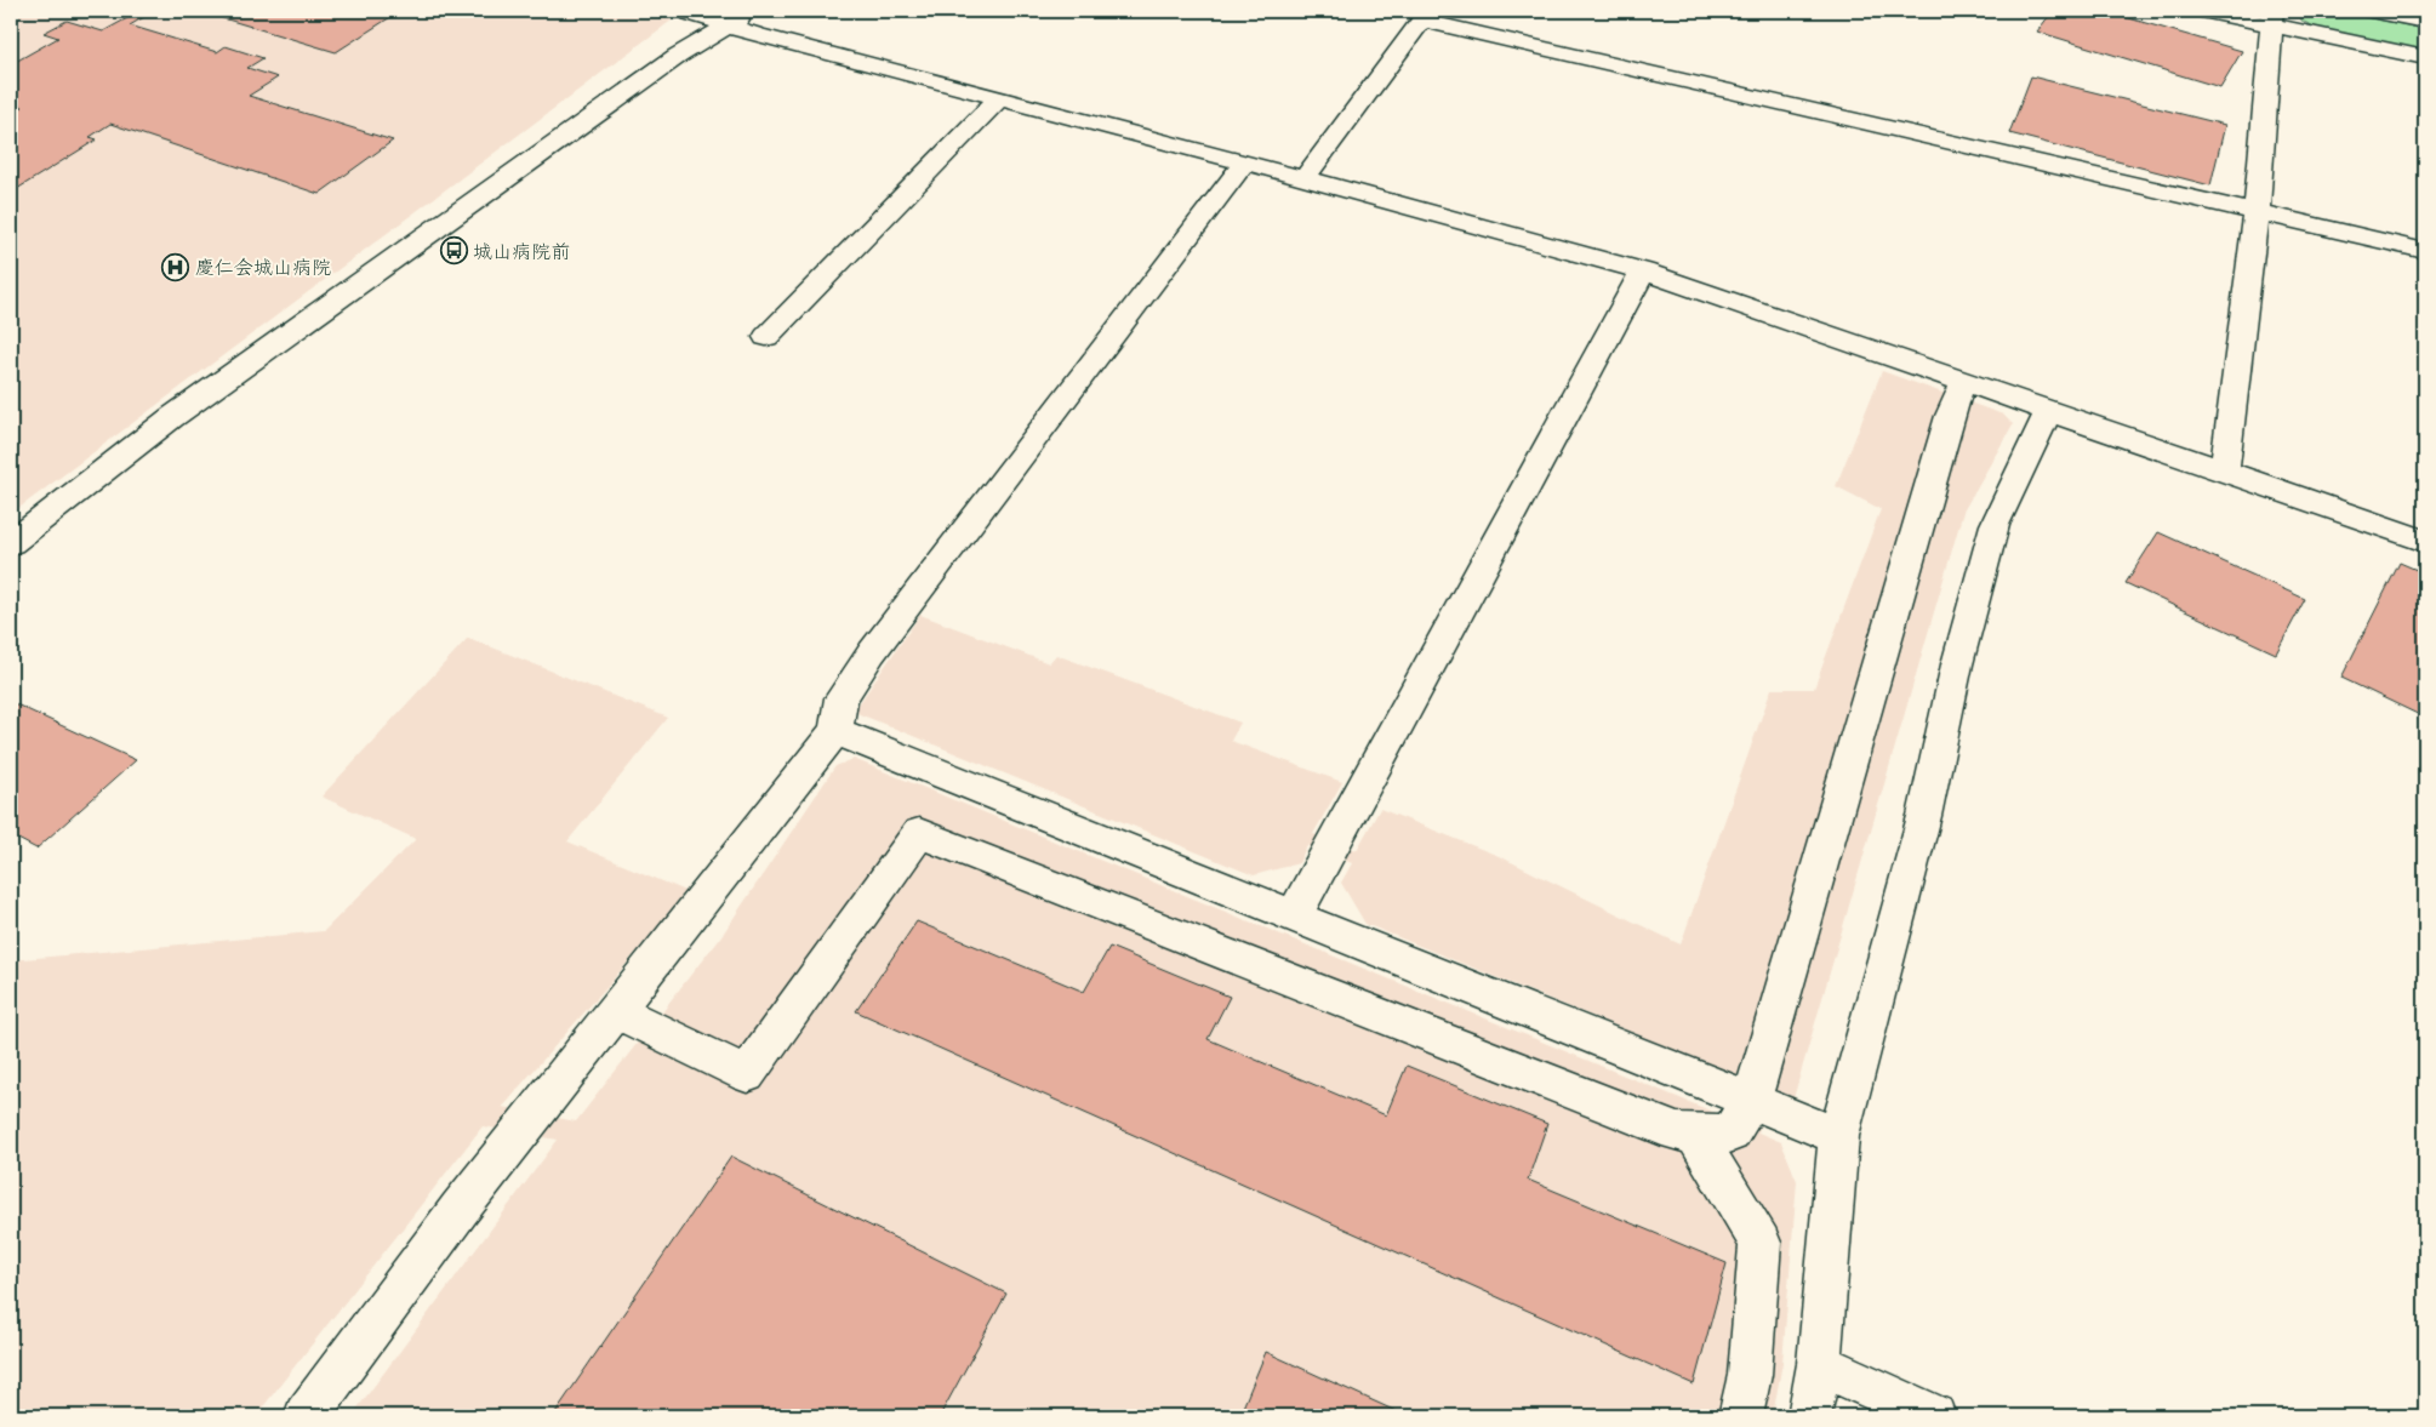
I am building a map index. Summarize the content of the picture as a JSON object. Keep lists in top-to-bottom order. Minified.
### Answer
{"places":{"bus stop":["城山病院前"],"hospital":["慶仁会城山病院"]}}
